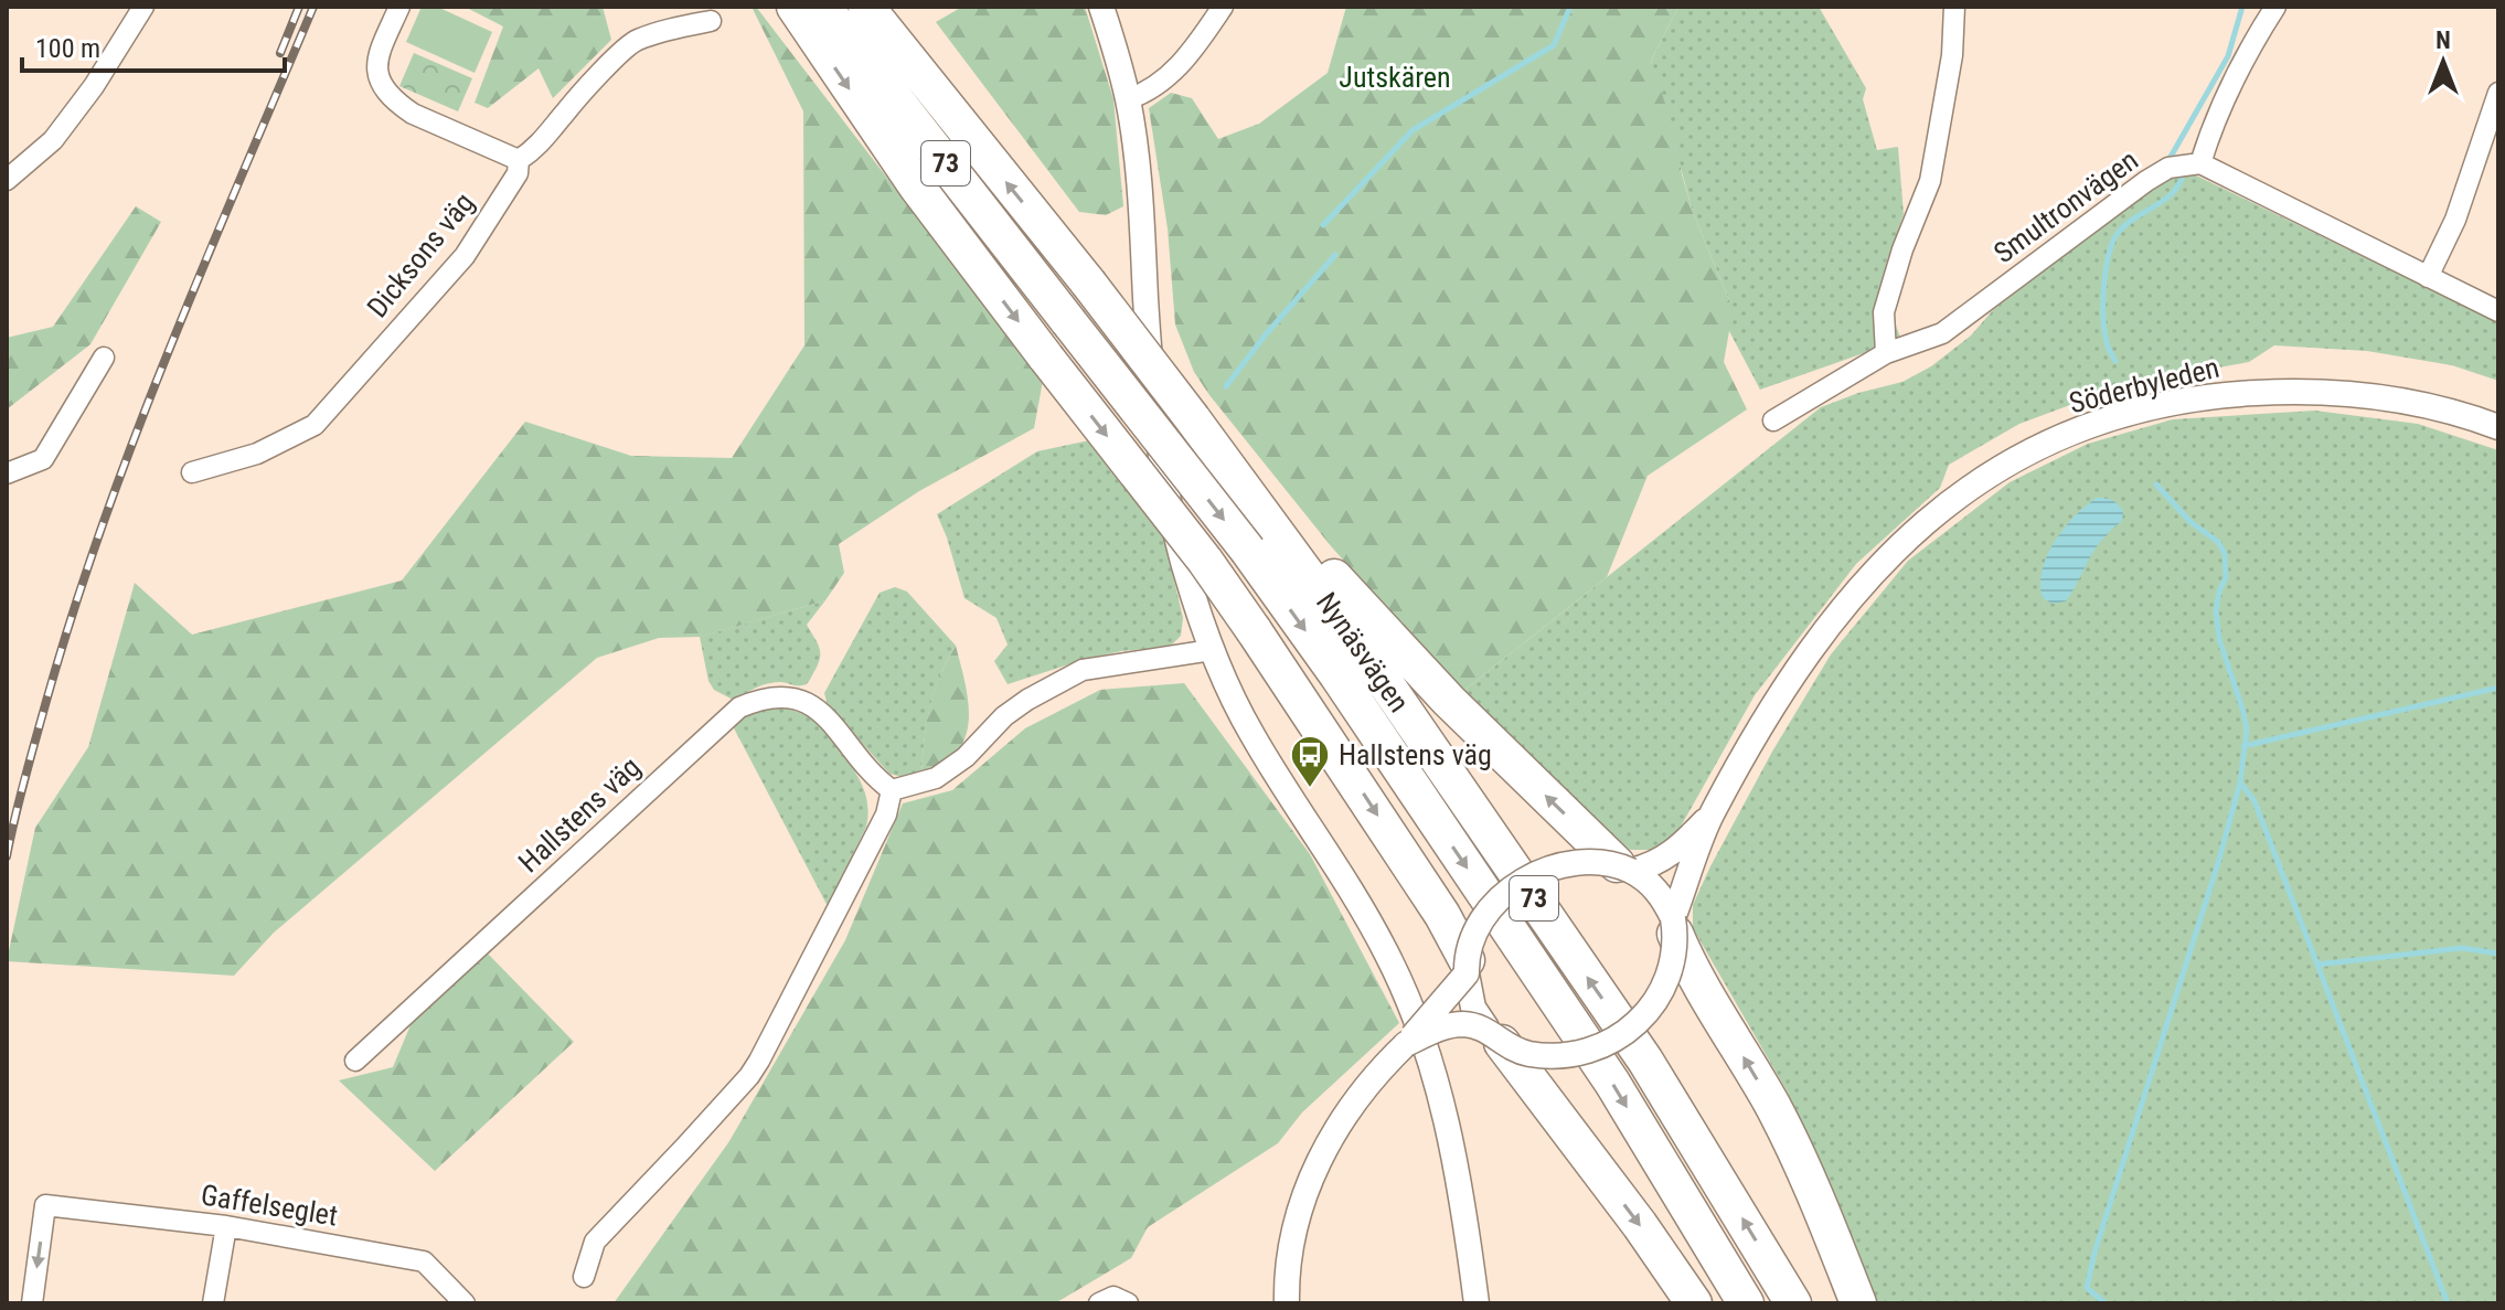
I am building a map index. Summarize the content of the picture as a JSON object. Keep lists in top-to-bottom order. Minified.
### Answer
{"streets":{"highway":["73","Nynäsvägen"],"street":["Smultronvägen","Dicksons väg","Söderbyleden","Hallstens väg","Gaffelseglet"]},"parks":["Jutskären"],"places":{"bus stop":["Hallstens väg"]},"scale_bar":"100 m","north":"top"}
